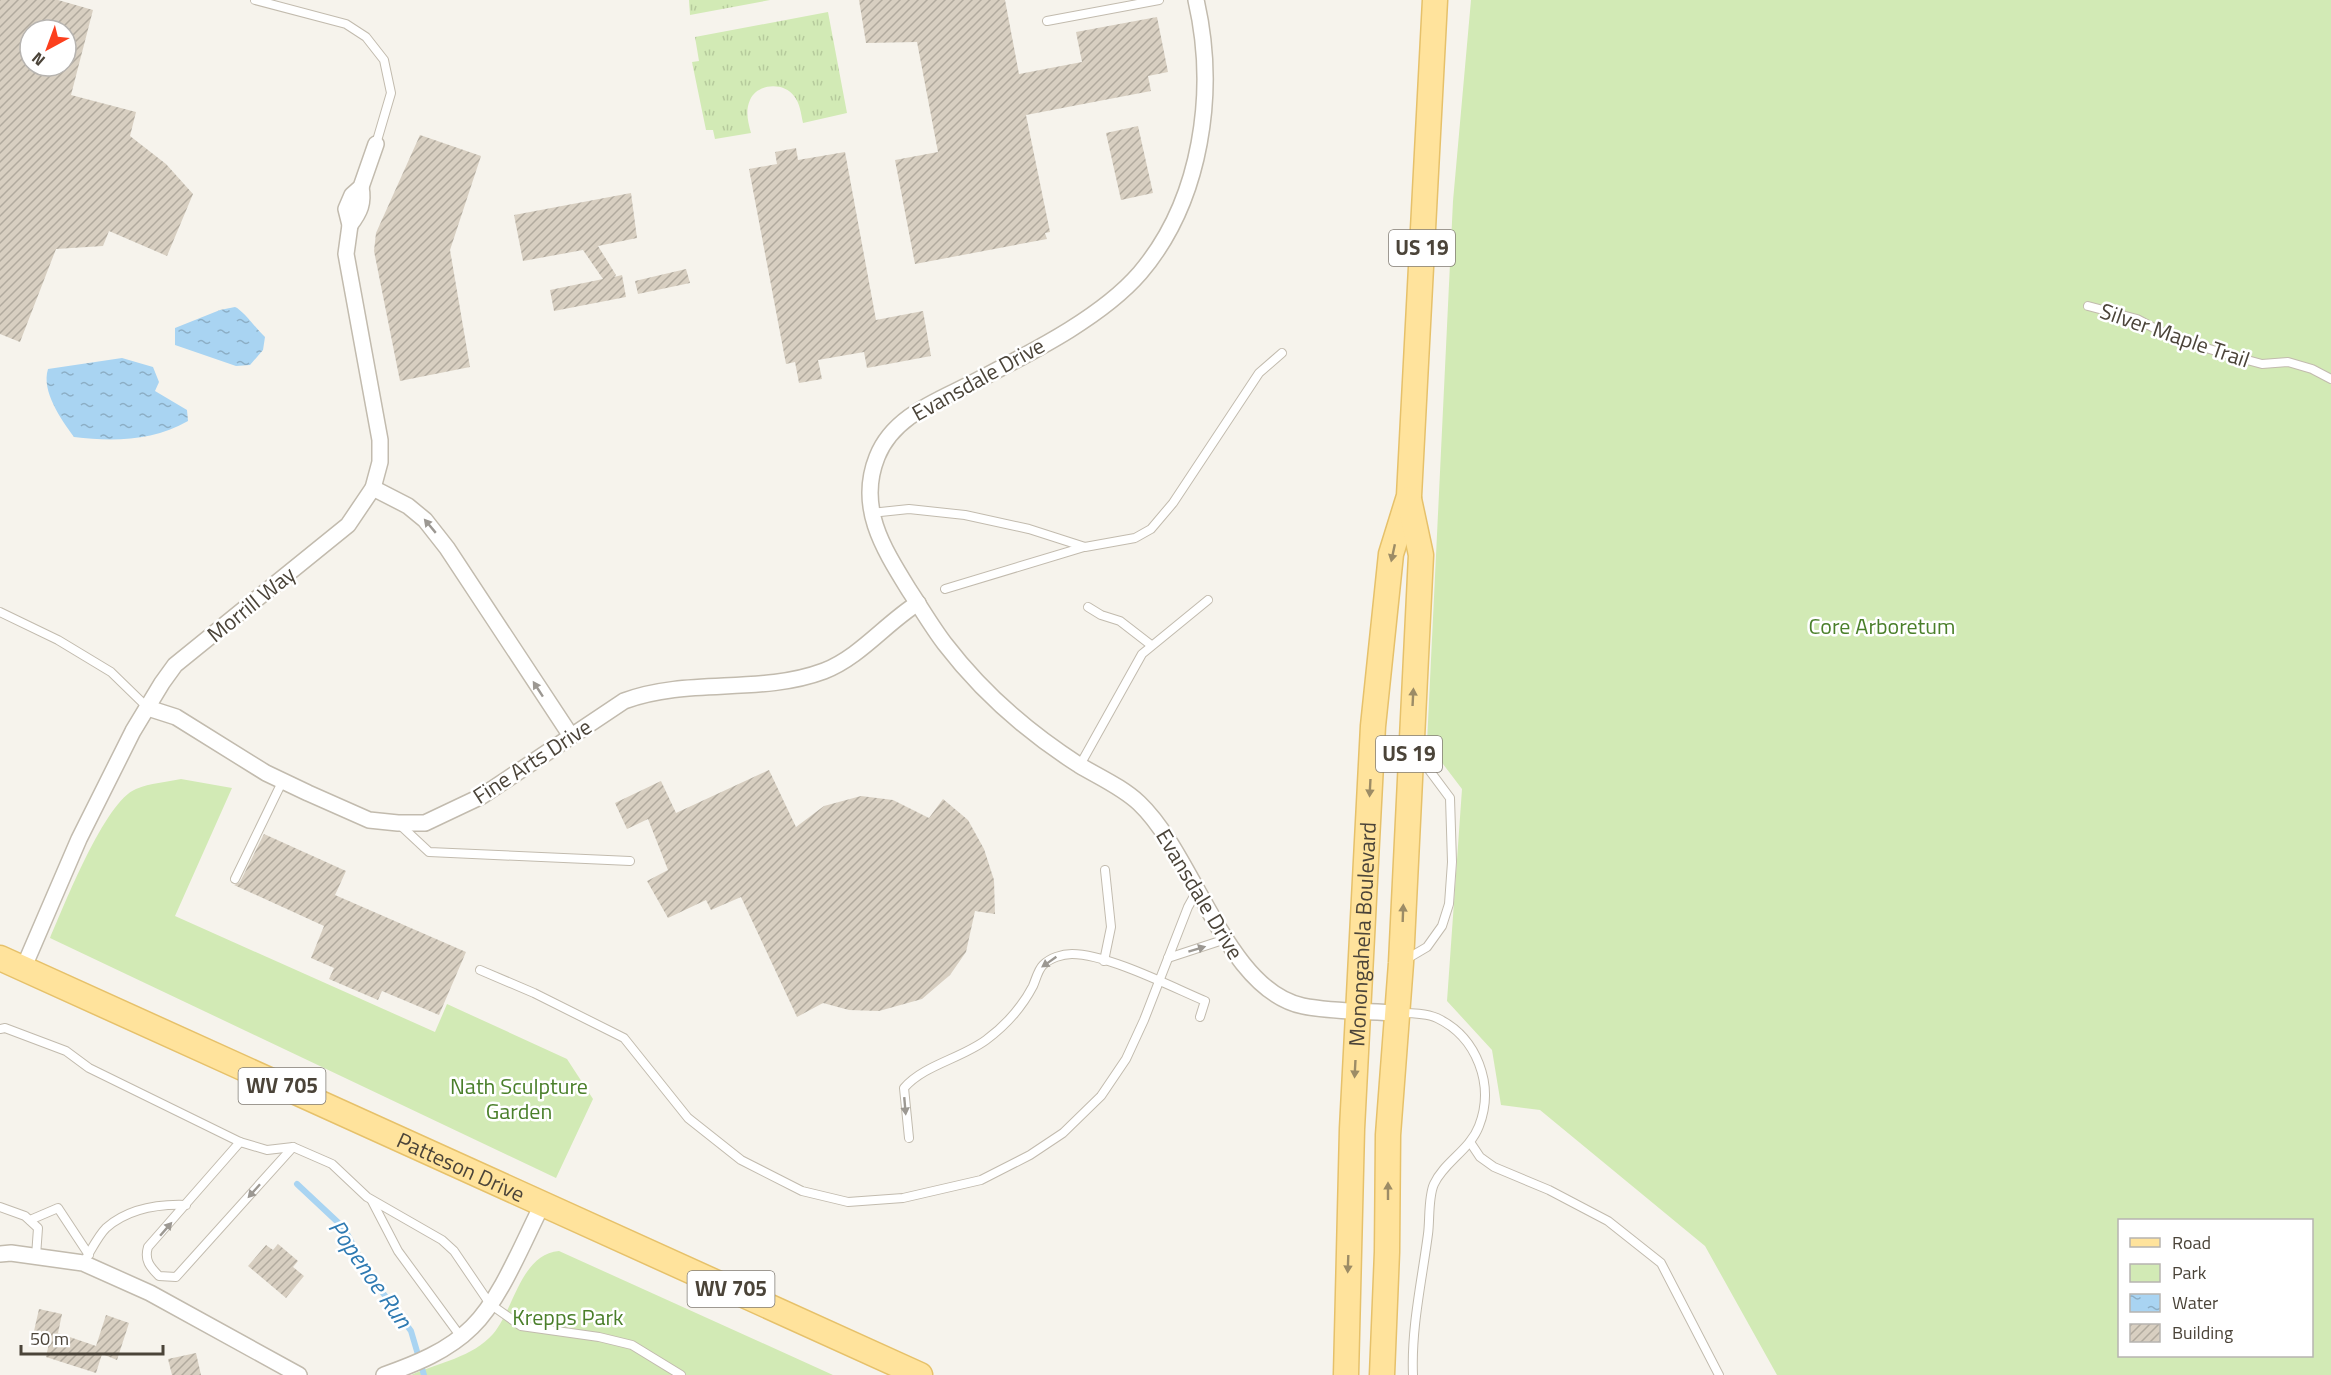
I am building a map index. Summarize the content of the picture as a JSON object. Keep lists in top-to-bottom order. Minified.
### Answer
{"streets":{"main road":["US 19","Monongahela Boulevard","WV 705","Patteson Drive"],"street":["Evansdale Drive","Morrill Way","Fine Arts Drive"],"lane":["Silver Maple Trail"]},"crossings":[["Evansdale Drive","Fine Arts Drive"],["Evansdale Drive","Monongahela Boulevard"],["Morrill Way","Fine Arts Drive"],["Morrill Way","Patteson Drive"]],"water":["Popenoe Run"],"parks":["Core Arboretum","Nath Sculpture Garden","Krepps Park"],"legend":["Road","Park","Water","Building"],"scale_bar":"50 m","north":"bottom left"}
